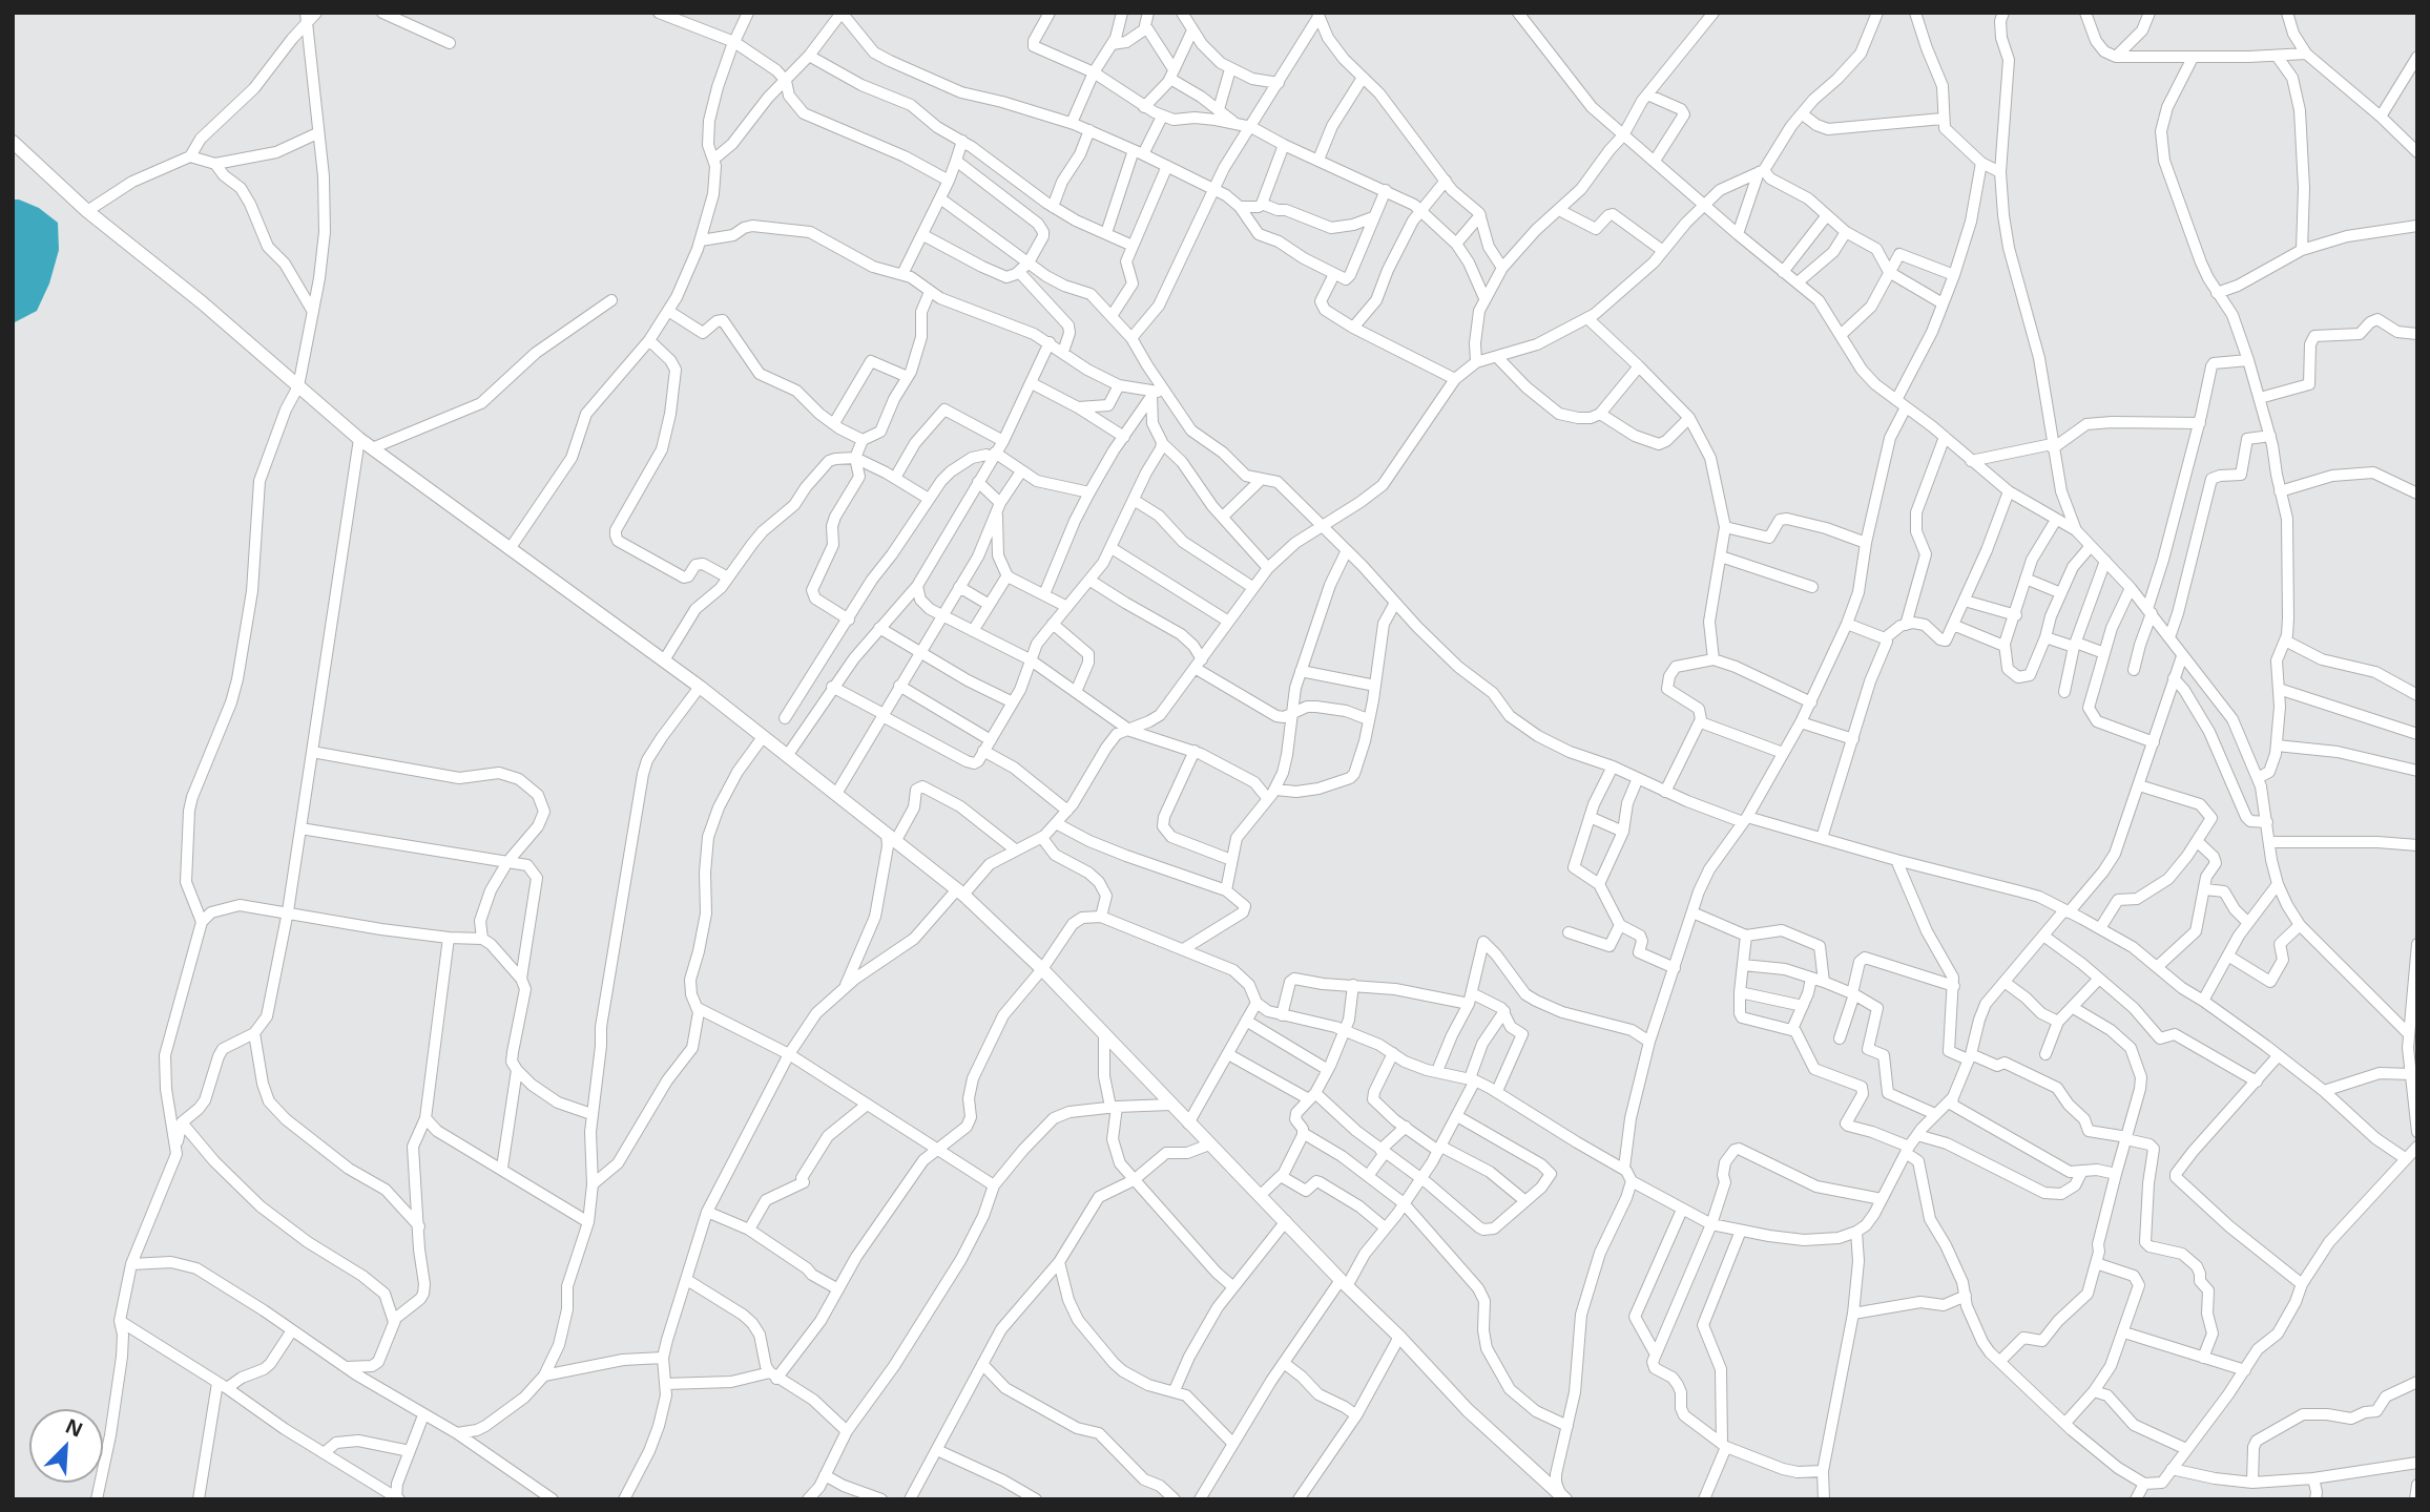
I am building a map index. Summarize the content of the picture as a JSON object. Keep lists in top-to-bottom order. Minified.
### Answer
{"north":"top right"}
